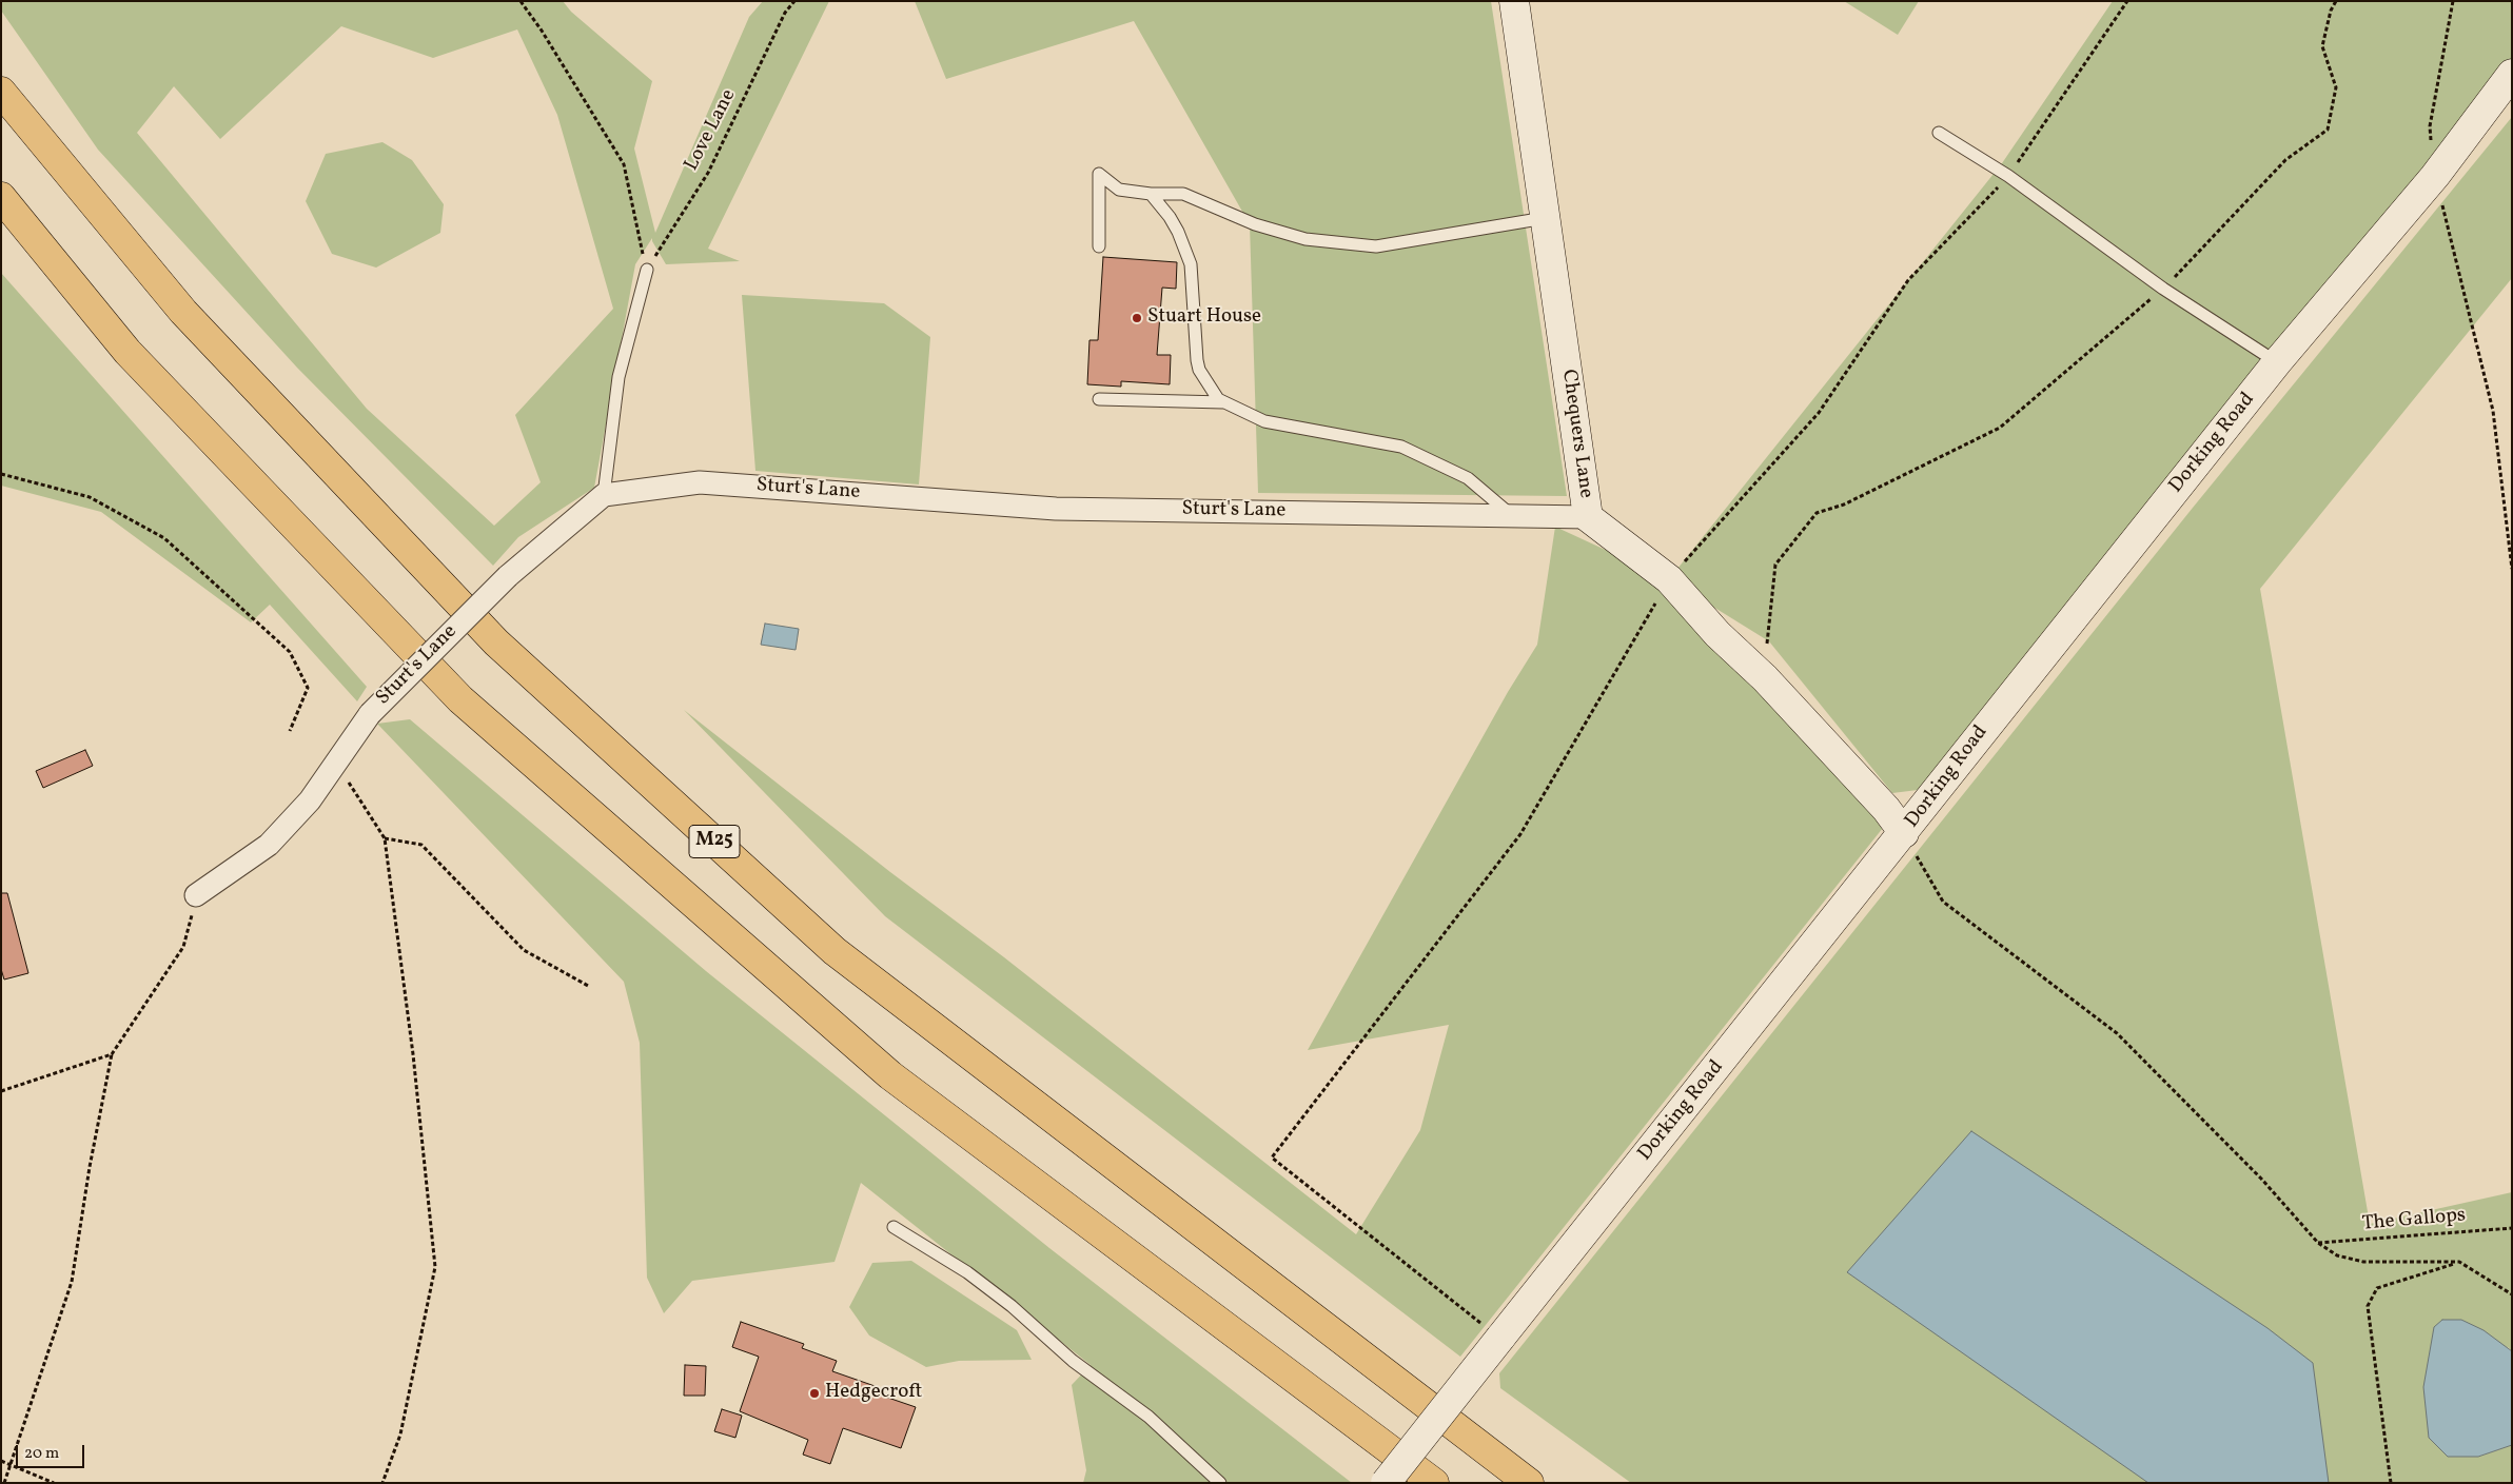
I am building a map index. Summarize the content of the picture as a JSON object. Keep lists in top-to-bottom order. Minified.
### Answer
{"streets":{"highway":["M25"],"main road":["Chequers Lane","Dorking Road"],"street":["Sturt's Lane"],"path":["Love Lane","The Gallops"]},"crossings":[["Chequers Lane","Dorking Road"],["Chequers Lane","Sturt's Lane"]],"places":["Stuart House","Hedgecroft"],"scale_bar":"20 m"}
